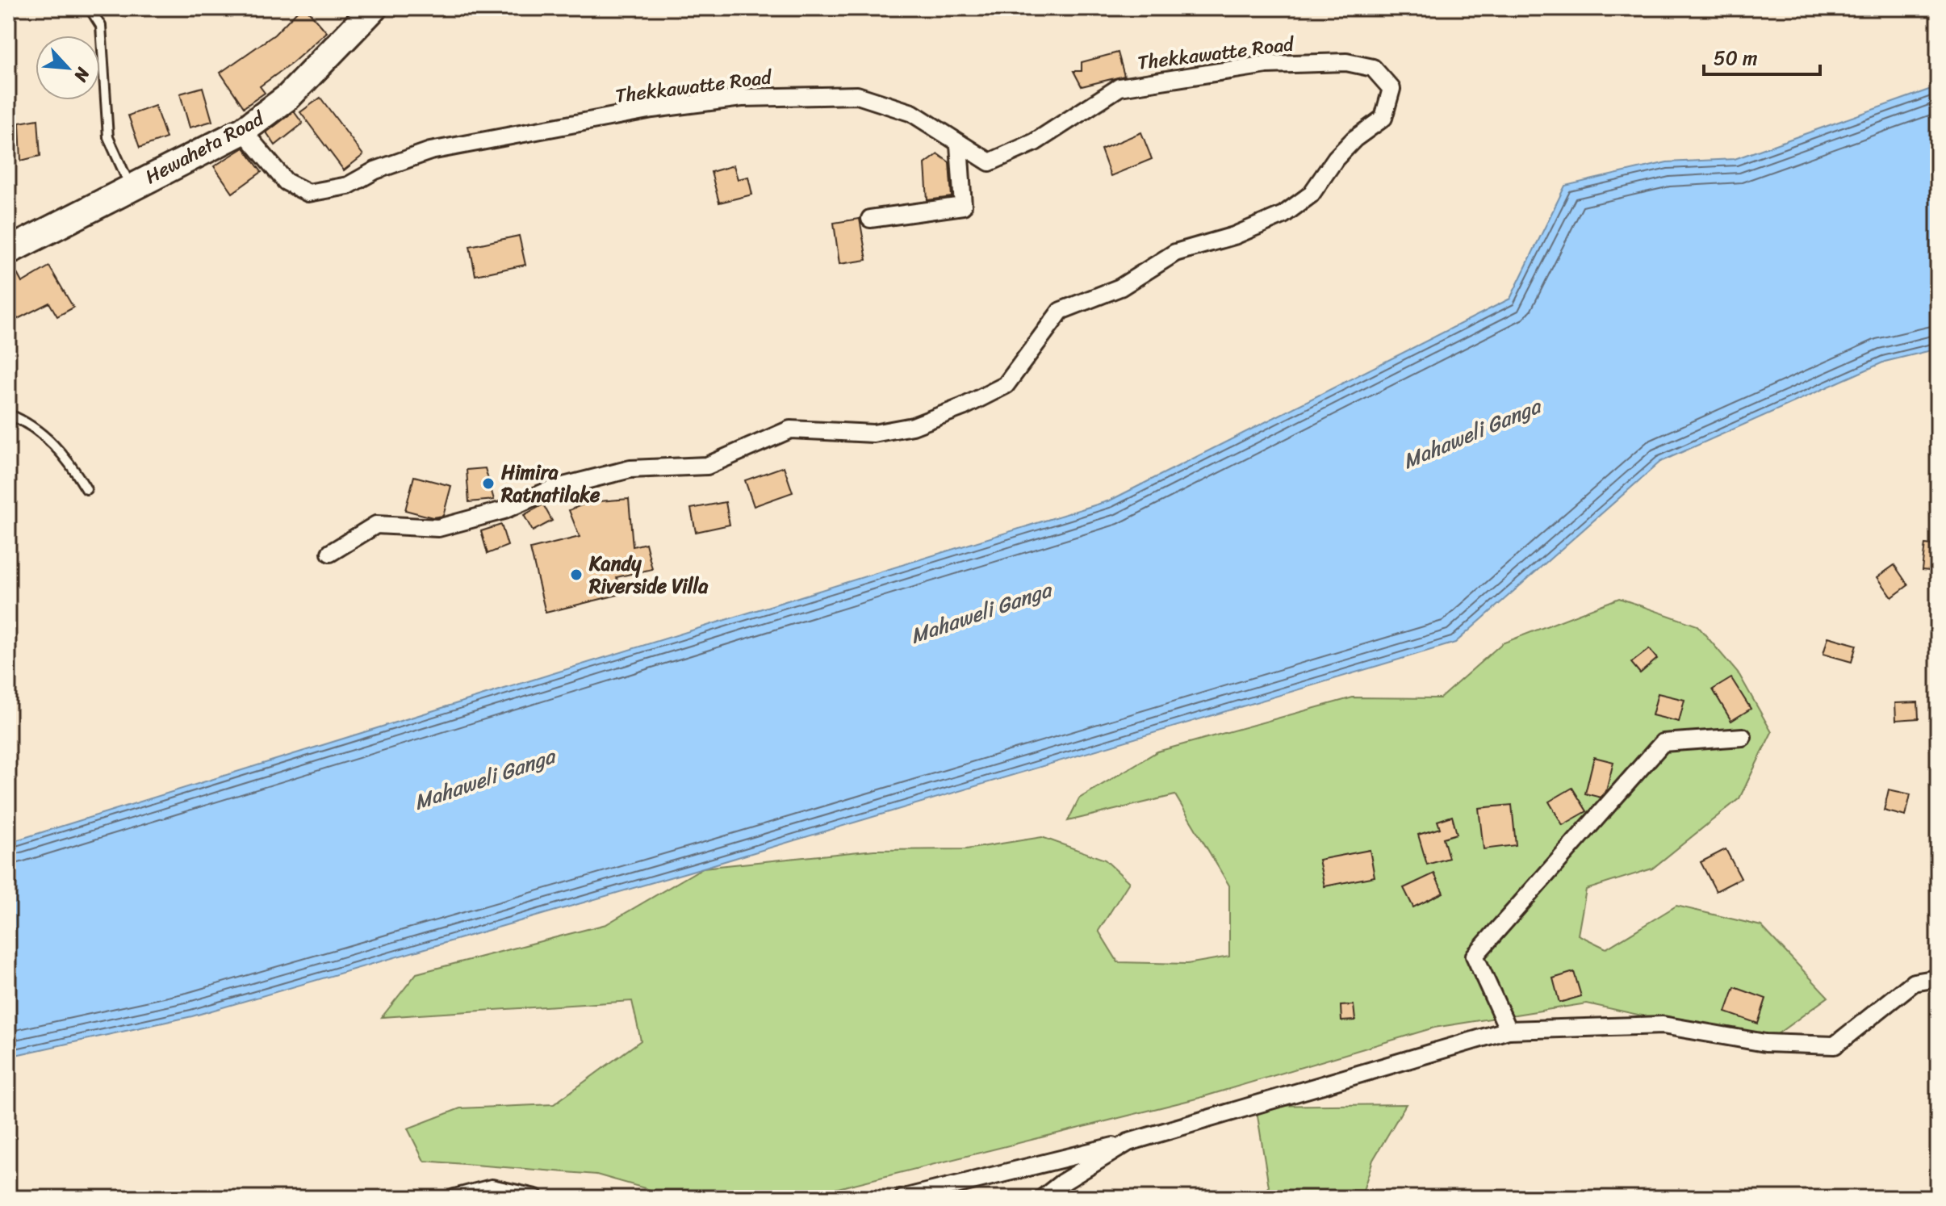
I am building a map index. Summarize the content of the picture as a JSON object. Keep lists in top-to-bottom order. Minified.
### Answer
{"streets":{"highway":["Hewaheta Road"],"street":["Thekkawatte Road"]},"crossings":[["Thekkawatte Road","Hewaheta Road"]],"water":["Mahaweli Ganga"],"places":["Himira Ratnatilake","Kandy Riverside Villa"],"scale_bar":"50 m","north":"bottom right"}
